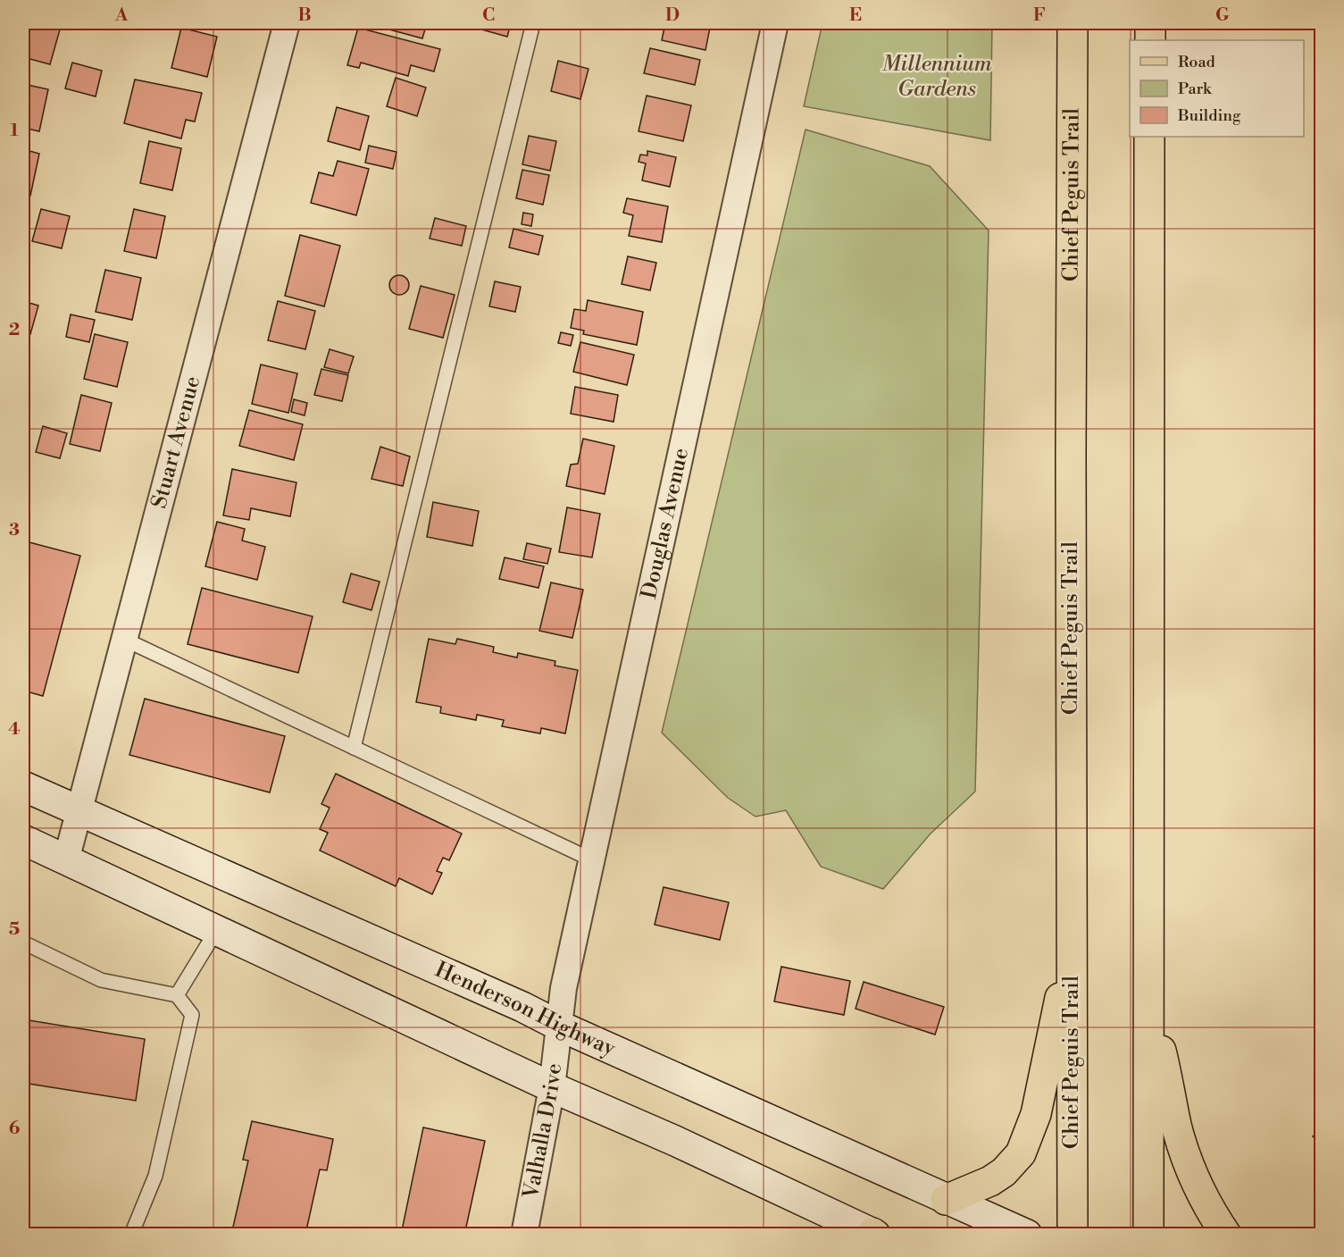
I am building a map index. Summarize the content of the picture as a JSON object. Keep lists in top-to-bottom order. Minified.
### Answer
{"streets":{"main road":["Chief Peguis Trail","Henderson Highway"],"street":["Stuart Avenue","Douglas Avenue","Valhalla Drive"]},"crossings":[["Stuart Avenue","Henderson Highway"],["Douglas Avenue","Henderson Highway"],["Douglas Avenue","Valhalla Drive"],["Henderson Highway","Valhalla Drive"]],"parks":["Millennium Gardens"],"legend":["Road","Park","Building"],"grid":{"columns":["A","B","C","D","E","F","G"],"rows":["1","2","3","4","5","6"]}}
